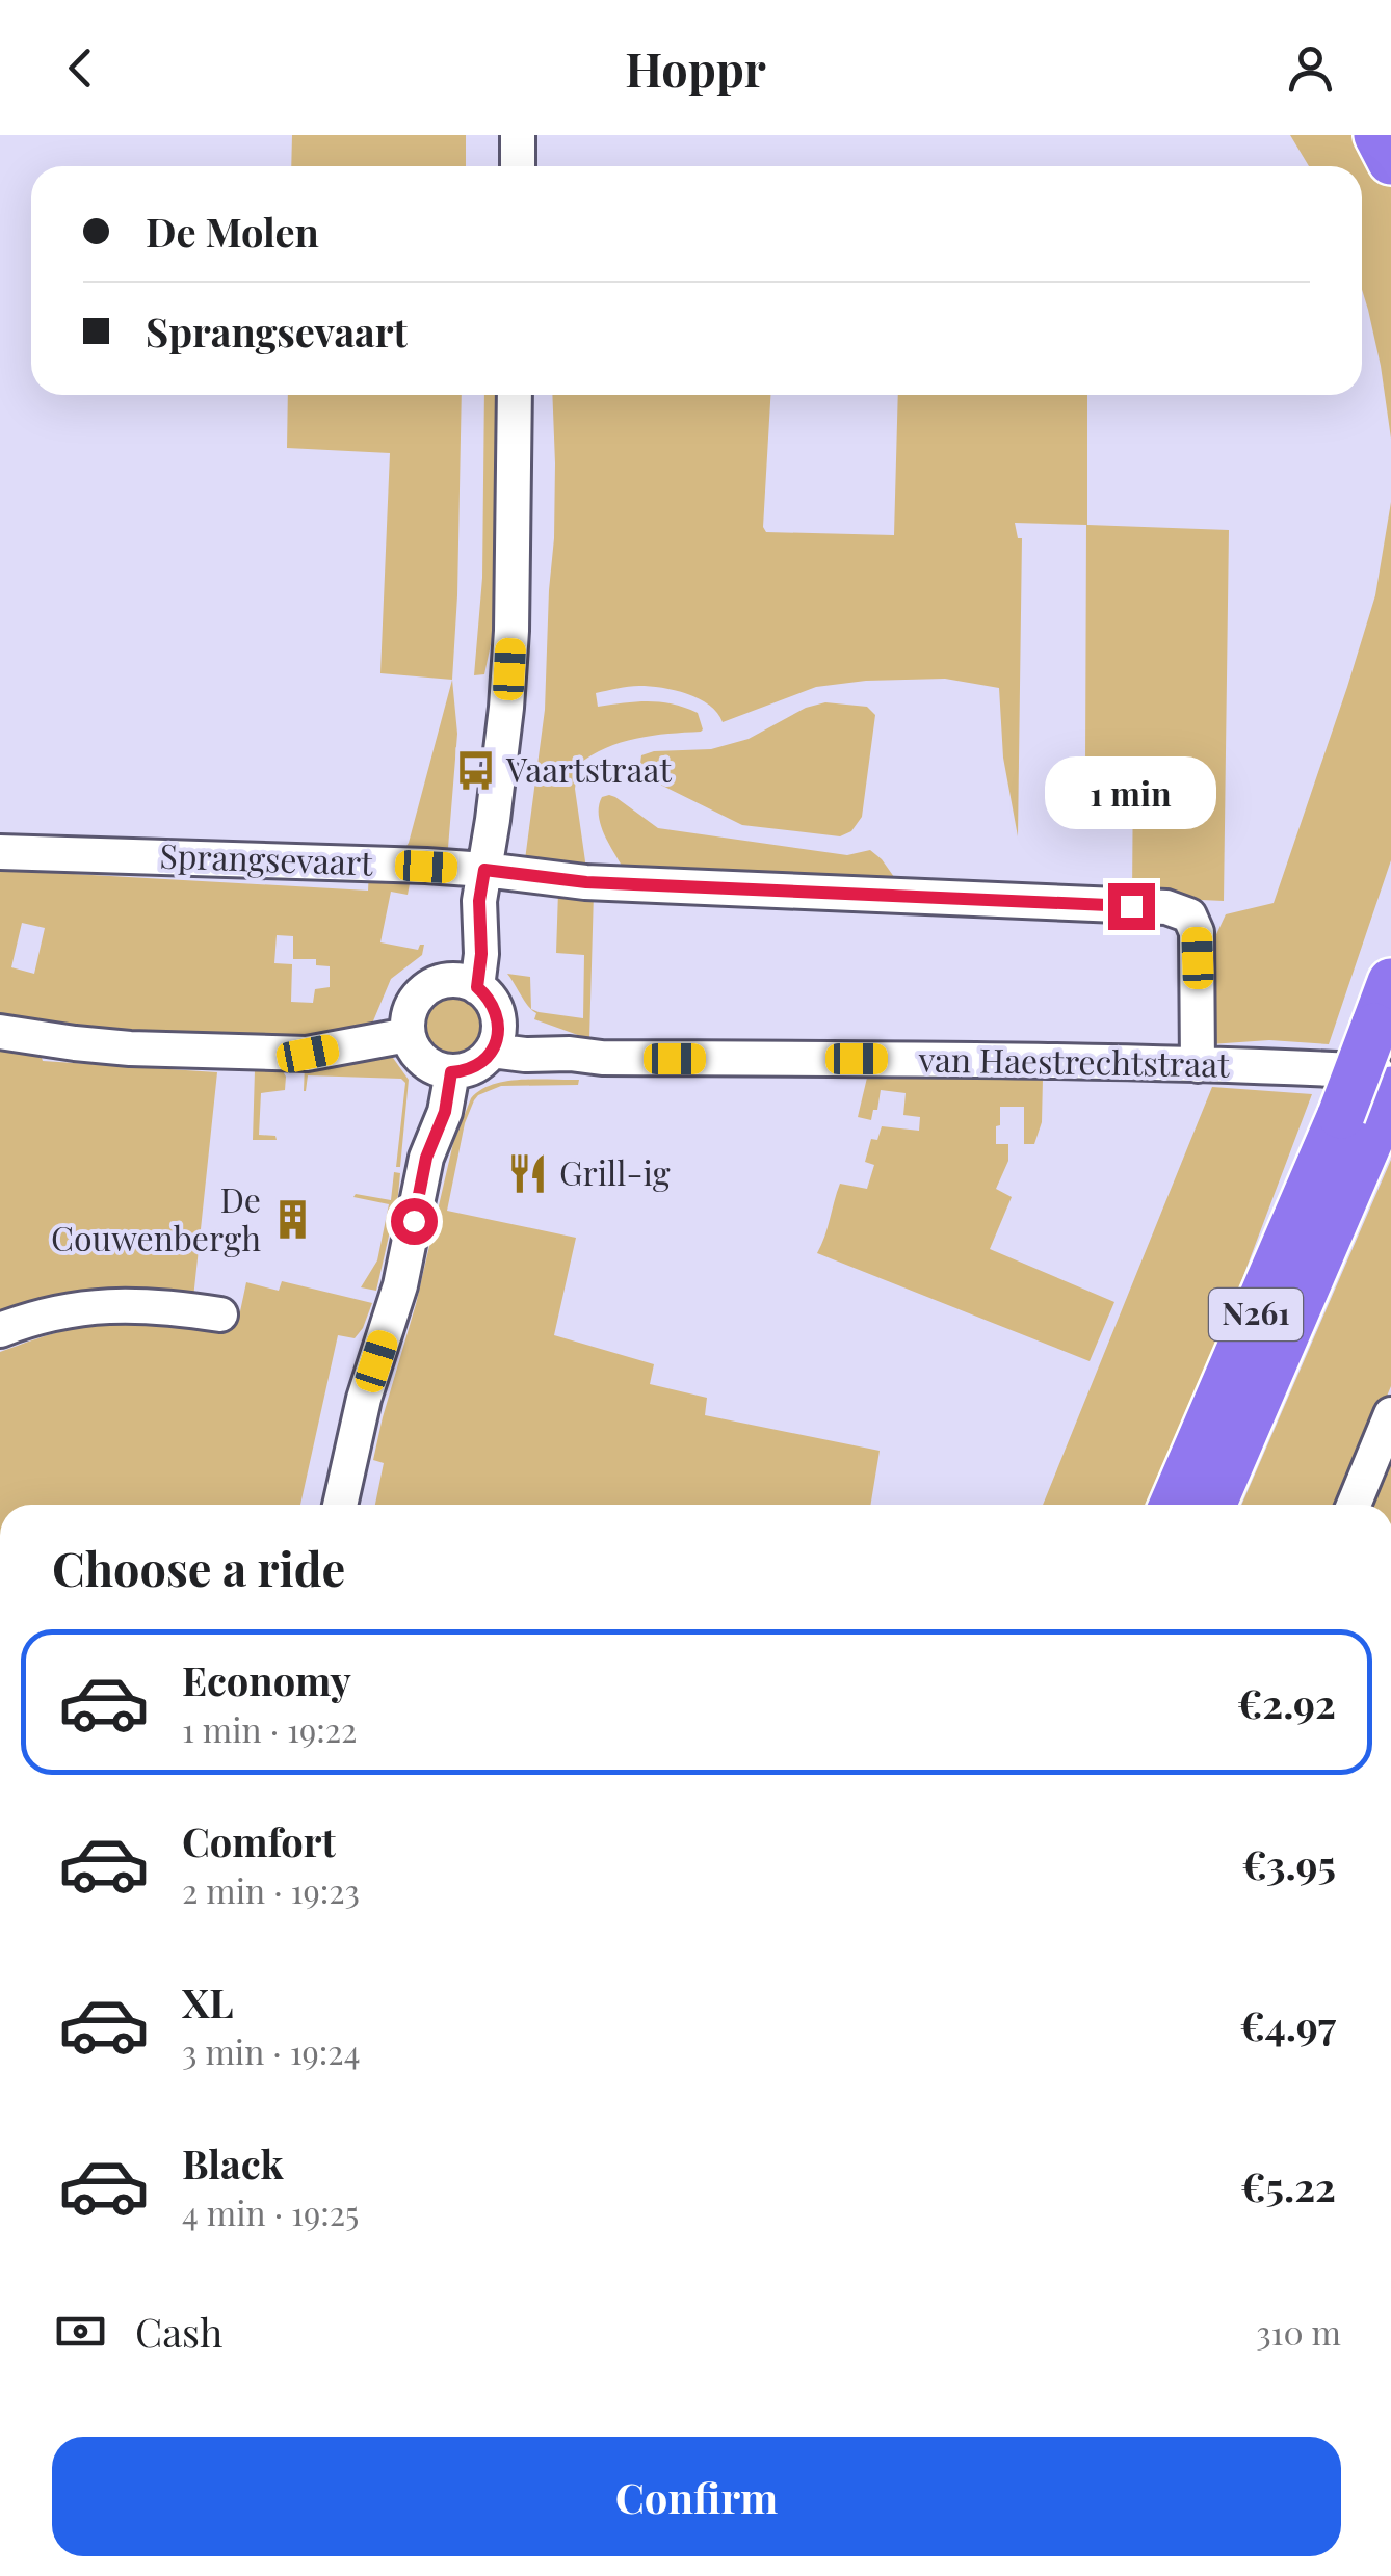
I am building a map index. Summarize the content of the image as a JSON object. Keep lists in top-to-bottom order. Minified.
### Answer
{"streets":{"highway":["N261"],"street":["Sprangsevaart","van Haestrechtstraat"]},"crossings":[["Sprangsevaart","van Haestrechtstraat"]],"places":{"bus stop":["Vaartstraat"],"restaurant":["Grill-ig"],"building":["De Couwenbergh"]},"page":{"header":"Hoppr","banner":["De Molen","Sprangsevaart"],"bubble":"1 min","heading":"Choose a ride","list":[{"name":"Economy","note":"1 min · 19:22","value":"€2.92"},{"name":"Comfort","note":"2 min · 19:23","value":"€3.95"},{"name":"XL","note":"3 min · 19:24","value":"€4.97"},{"name":"Black","note":"4 min · 19:25","value":"€5.22"}],"pay":["Cash","310 m"],"buttons":"Confirm"}}
